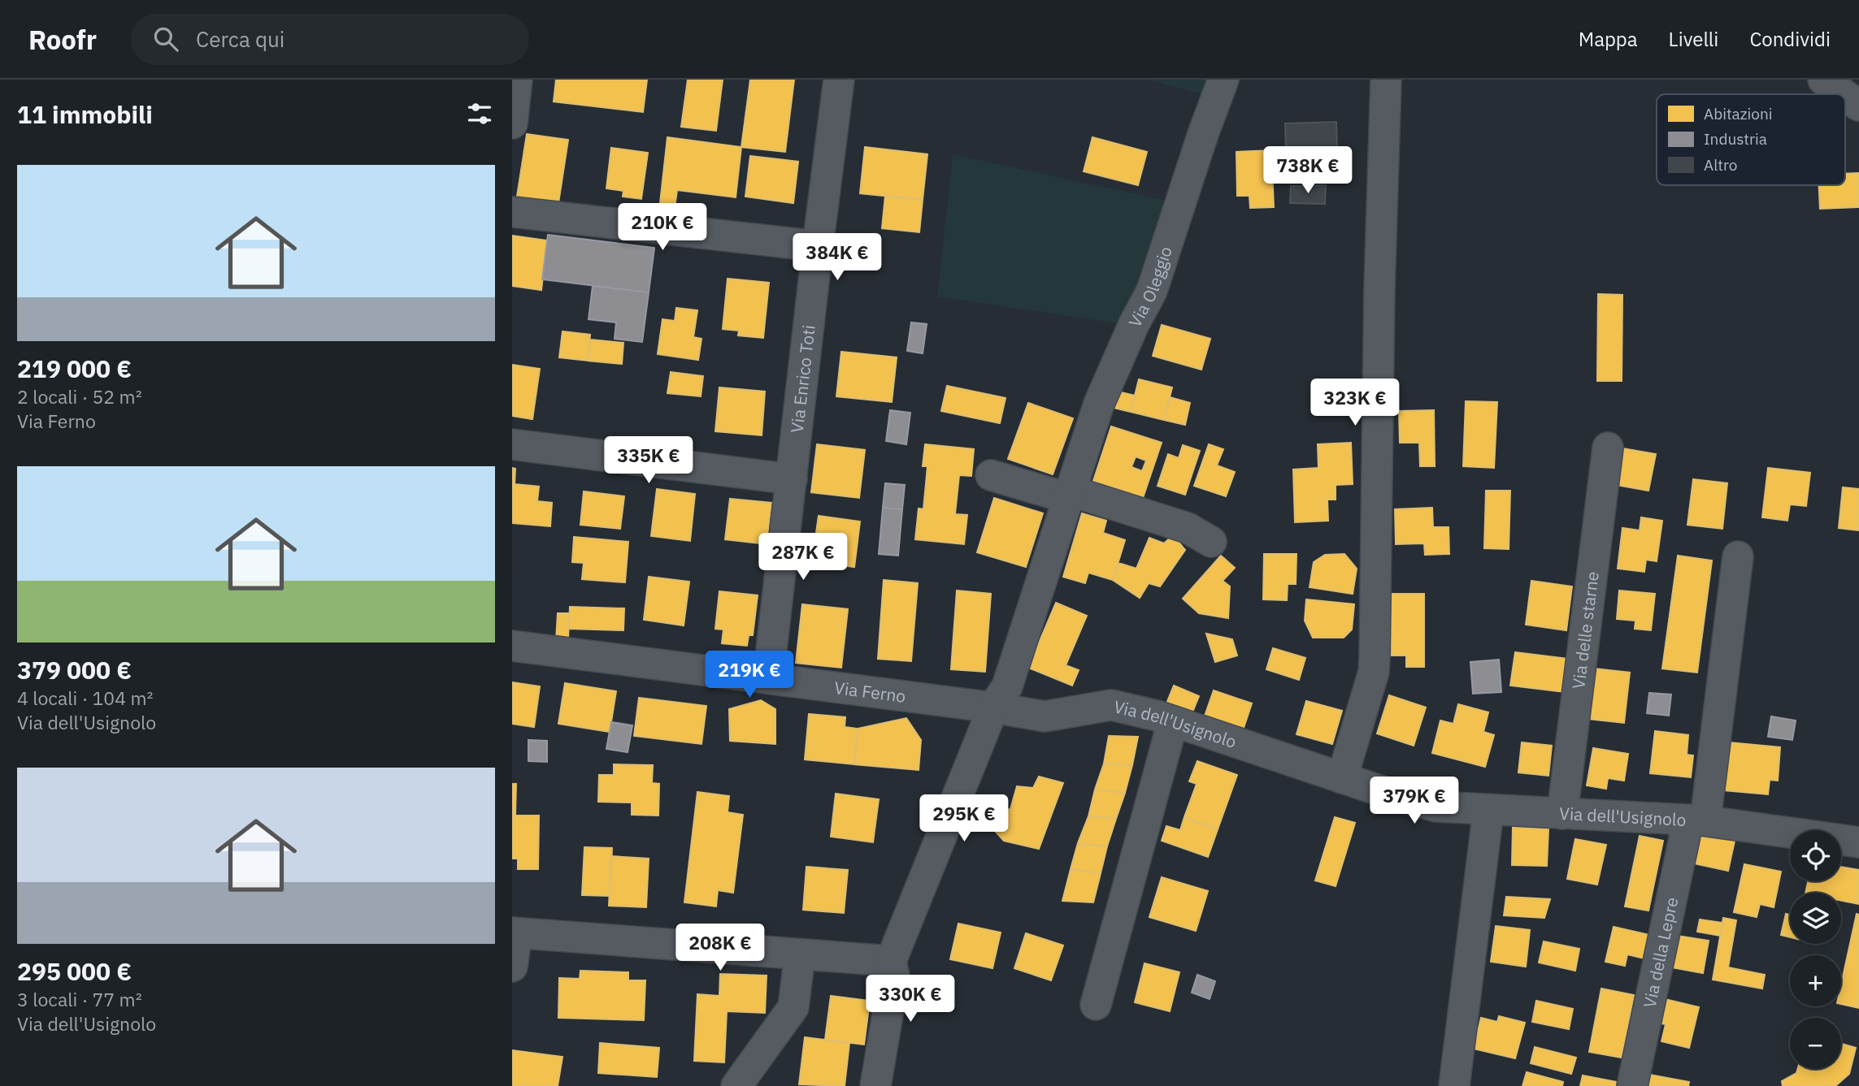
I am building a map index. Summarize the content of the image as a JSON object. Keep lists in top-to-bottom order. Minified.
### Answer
{"streets":{"street":["Via Oleggio","Via Enrico Toti","Via delle starne","Via Ferno","Via dell'Usignolo","Via della Lepre"]},"crossings":[["Via Oleggio","Via Ferno"],["Via Oleggio","Via dell'Usignolo"],["Via Enrico Toti","Via Ferno"],["Via delle starne","Via dell'Usignolo"],["Via Ferno","Via dell'Usignolo"],["Via dell'Usignolo","Via della Lepre"]],"legend":["Abitazioni","Industria","Altro"],"page":{"header":"Roofr","search":"Cerca qui","nav":["Mappa","Livelli","Condividi"],"heading":"11 immobili","price":["738K €","210K €","384K €","323K €","335K €","287K €","219K €","379K €","295K €","208K €","330K €"],"list":[{"name":"219 000 €","note":"2 locali · 52 m² · Via Ferno"},{"name":"379 000 €","note":"4 locali · 104 m² · Via dell'Usignolo"},{"name":"295 000 €","note":"3 locali · 77 m² · Via dell'Usignolo"}],"map_buttons":["+","−"]}}
